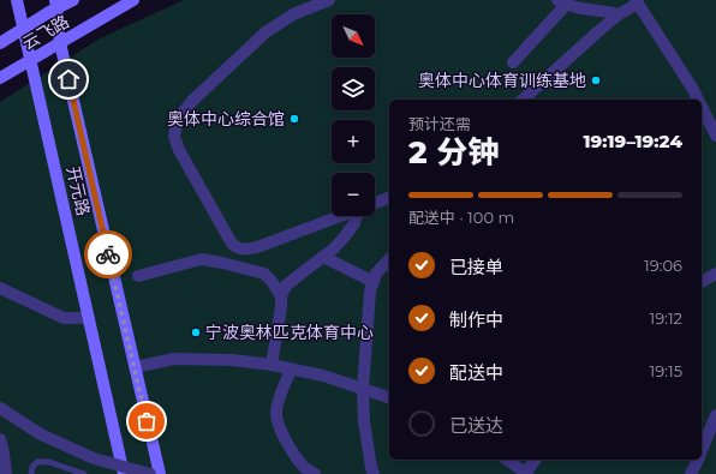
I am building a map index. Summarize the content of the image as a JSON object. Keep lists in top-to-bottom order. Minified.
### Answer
{"streets":{"main road":["云飞路","开元路"]},"crossings":[["云飞路","开元路"]],"places":["奥体中心体育训练基地","奥体中心综合馆","宁波奥林匹克体育中心"],"north":"bottom right","page":{"map_buttons":["+","−"],"heading":["2 分钟","预计还需","19:19–19:24"],"bar":"配送中 · 100 m","list":[["已接单","19:06"],["制作中","19:12"],["配送中","19:15"],"已送达"]}}
